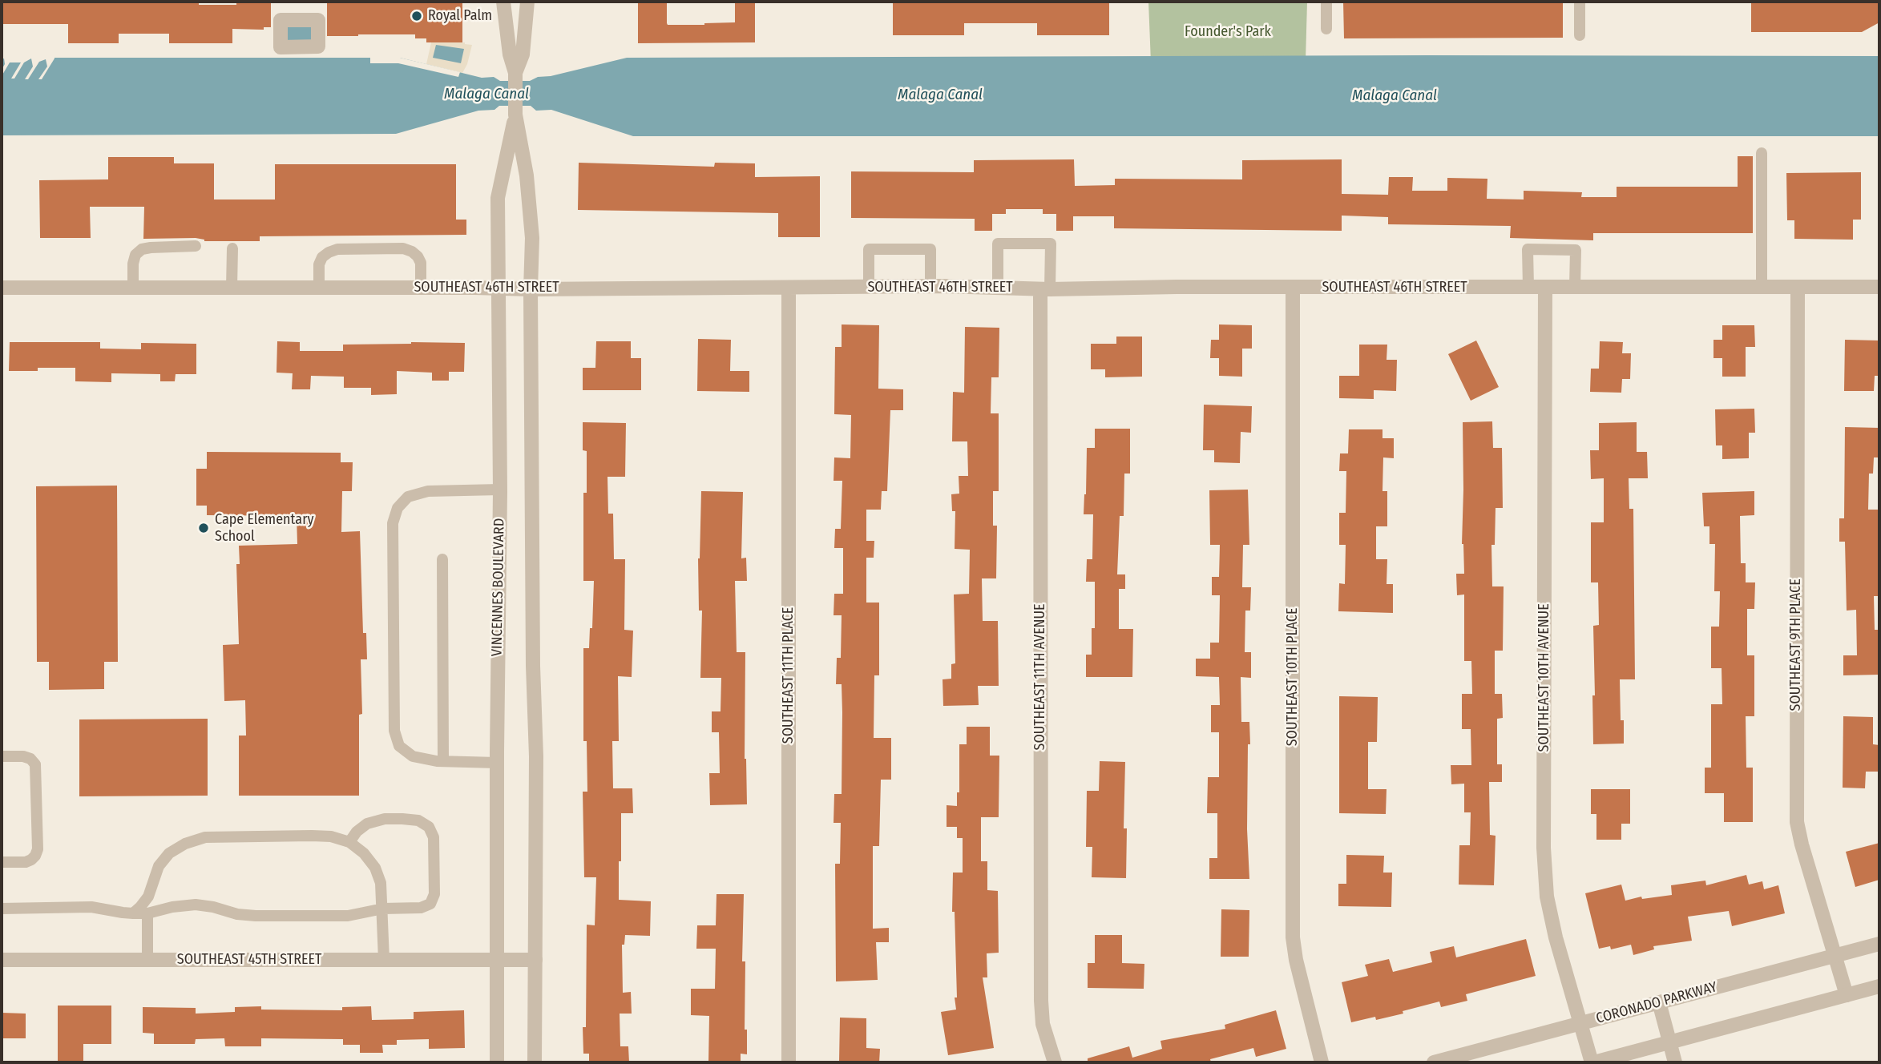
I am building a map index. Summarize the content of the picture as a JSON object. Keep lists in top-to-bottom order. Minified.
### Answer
{"streets":{"street":["SOUTHEAST 46TH STREET","VINCENNES BOULEVARD","SOUTHEAST 9TH PLACE","SOUTHEAST 11TH PLACE","SOUTHEAST 11TH AVENUE","SOUTHEAST 10TH PLACE","SOUTHEAST 10TH AVENUE","SOUTHEAST 45TH STREET","CORONADO PARKWAY"]},"crossings":[["SOUTHEAST 46TH STREET","VINCENNES BOULEVARD"],["SOUTHEAST 46TH STREET","SOUTHEAST 9TH PLACE"],["SOUTHEAST 46TH STREET","SOUTHEAST 11TH PLACE"],["SOUTHEAST 46TH STREET","SOUTHEAST 11TH AVENUE"],["SOUTHEAST 46TH STREET","SOUTHEAST 10TH PLACE"],["SOUTHEAST 46TH STREET","SOUTHEAST 10TH AVENUE"],["VINCENNES BOULEVARD","SOUTHEAST 45TH STREET"],["SOUTHEAST 9TH PLACE","CORONADO PARKWAY"],["SOUTHEAST 10TH AVENUE","CORONADO PARKWAY"]],"water":["Malaga Canal"],"parks":["Founder's Park"],"places":["Royal Palm","Cape Elementary School"]}
